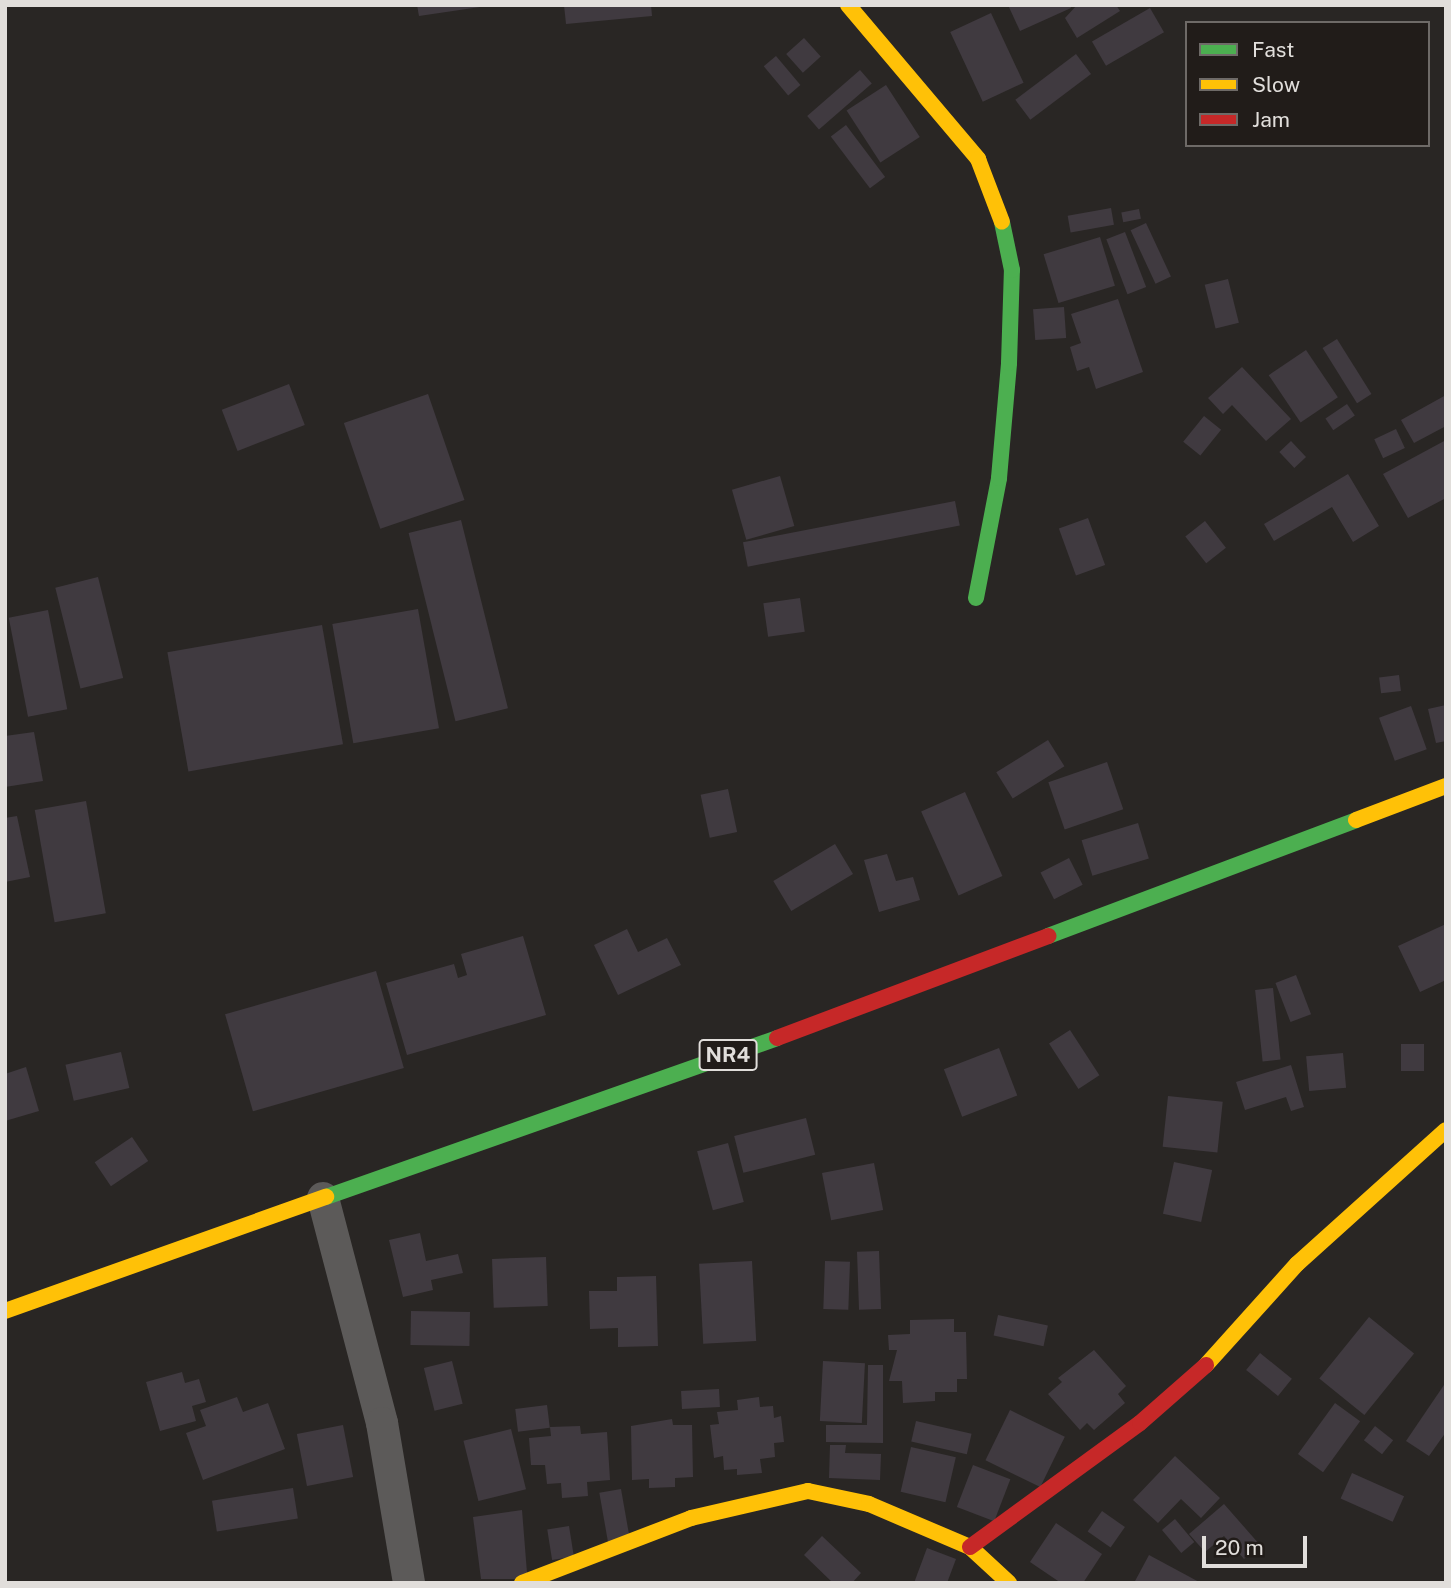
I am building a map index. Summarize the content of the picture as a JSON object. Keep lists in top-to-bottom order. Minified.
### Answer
{"streets":{"main road":["NR4"]},"legend":["Fast","Slow","Jam"],"scale_bar":"20 m"}
